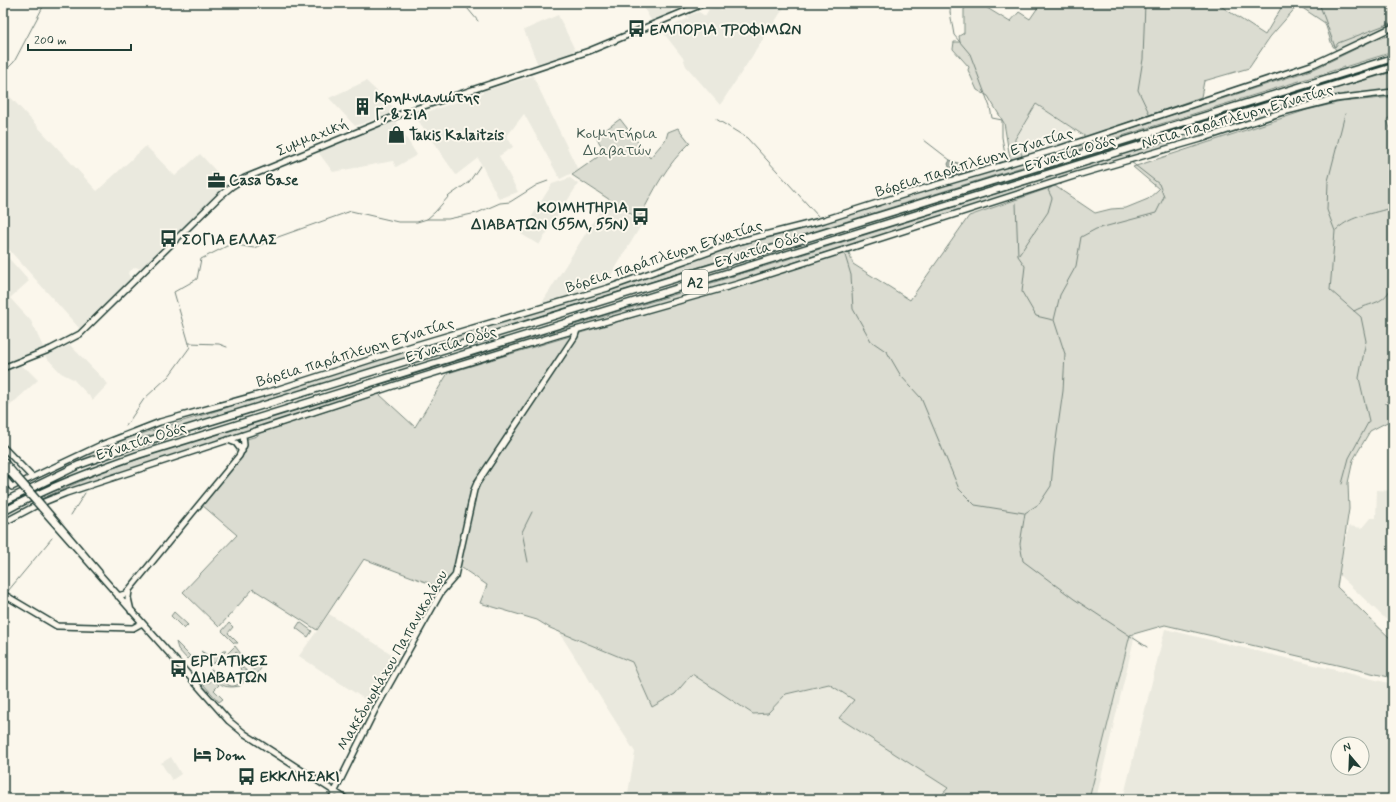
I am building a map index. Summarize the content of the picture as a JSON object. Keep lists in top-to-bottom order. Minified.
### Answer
{"streets":{"highway":["Εγνατία Οδός","Α2"],"street":["Νότια παράπλευρη Εγνατίας","Συμμαχική","Βόρεια παράπλευρη Εγνατίας","Μακεδονομάχου Παπανικολάου"]},"crossings":[["Νότια παράπλευρη Εγνατίας","Μακεδονομάχου Παπανικολάου"]],"parks":["Κοιμητήρια Διαβατών"],"places":{"bus stop":["ΕΜΠΟΡΙΑ ΤΡΟΦΙΜΩΝ","ΚΟΙΜΗΤΗΡΙΑ ΔΙΑΒΑΤΩΝ (55Μ, 55Ν)","ΣΟΓΙΑ ΕΛΛΑΣ","ΕΡΓΑΤΙΚΕΣ ΔΙΑΒΑΤΩΝ","ΕΚΚΛΗΣΑΚΙ"],"building":["Κρημνιανιώτης Γ, & ΣΙΑ"],"shop":["Takis Kalaitzis"],"office":["Casa Base"],"hotel":["Dom"]},"scale_bar":"200 m","north":"top"}
